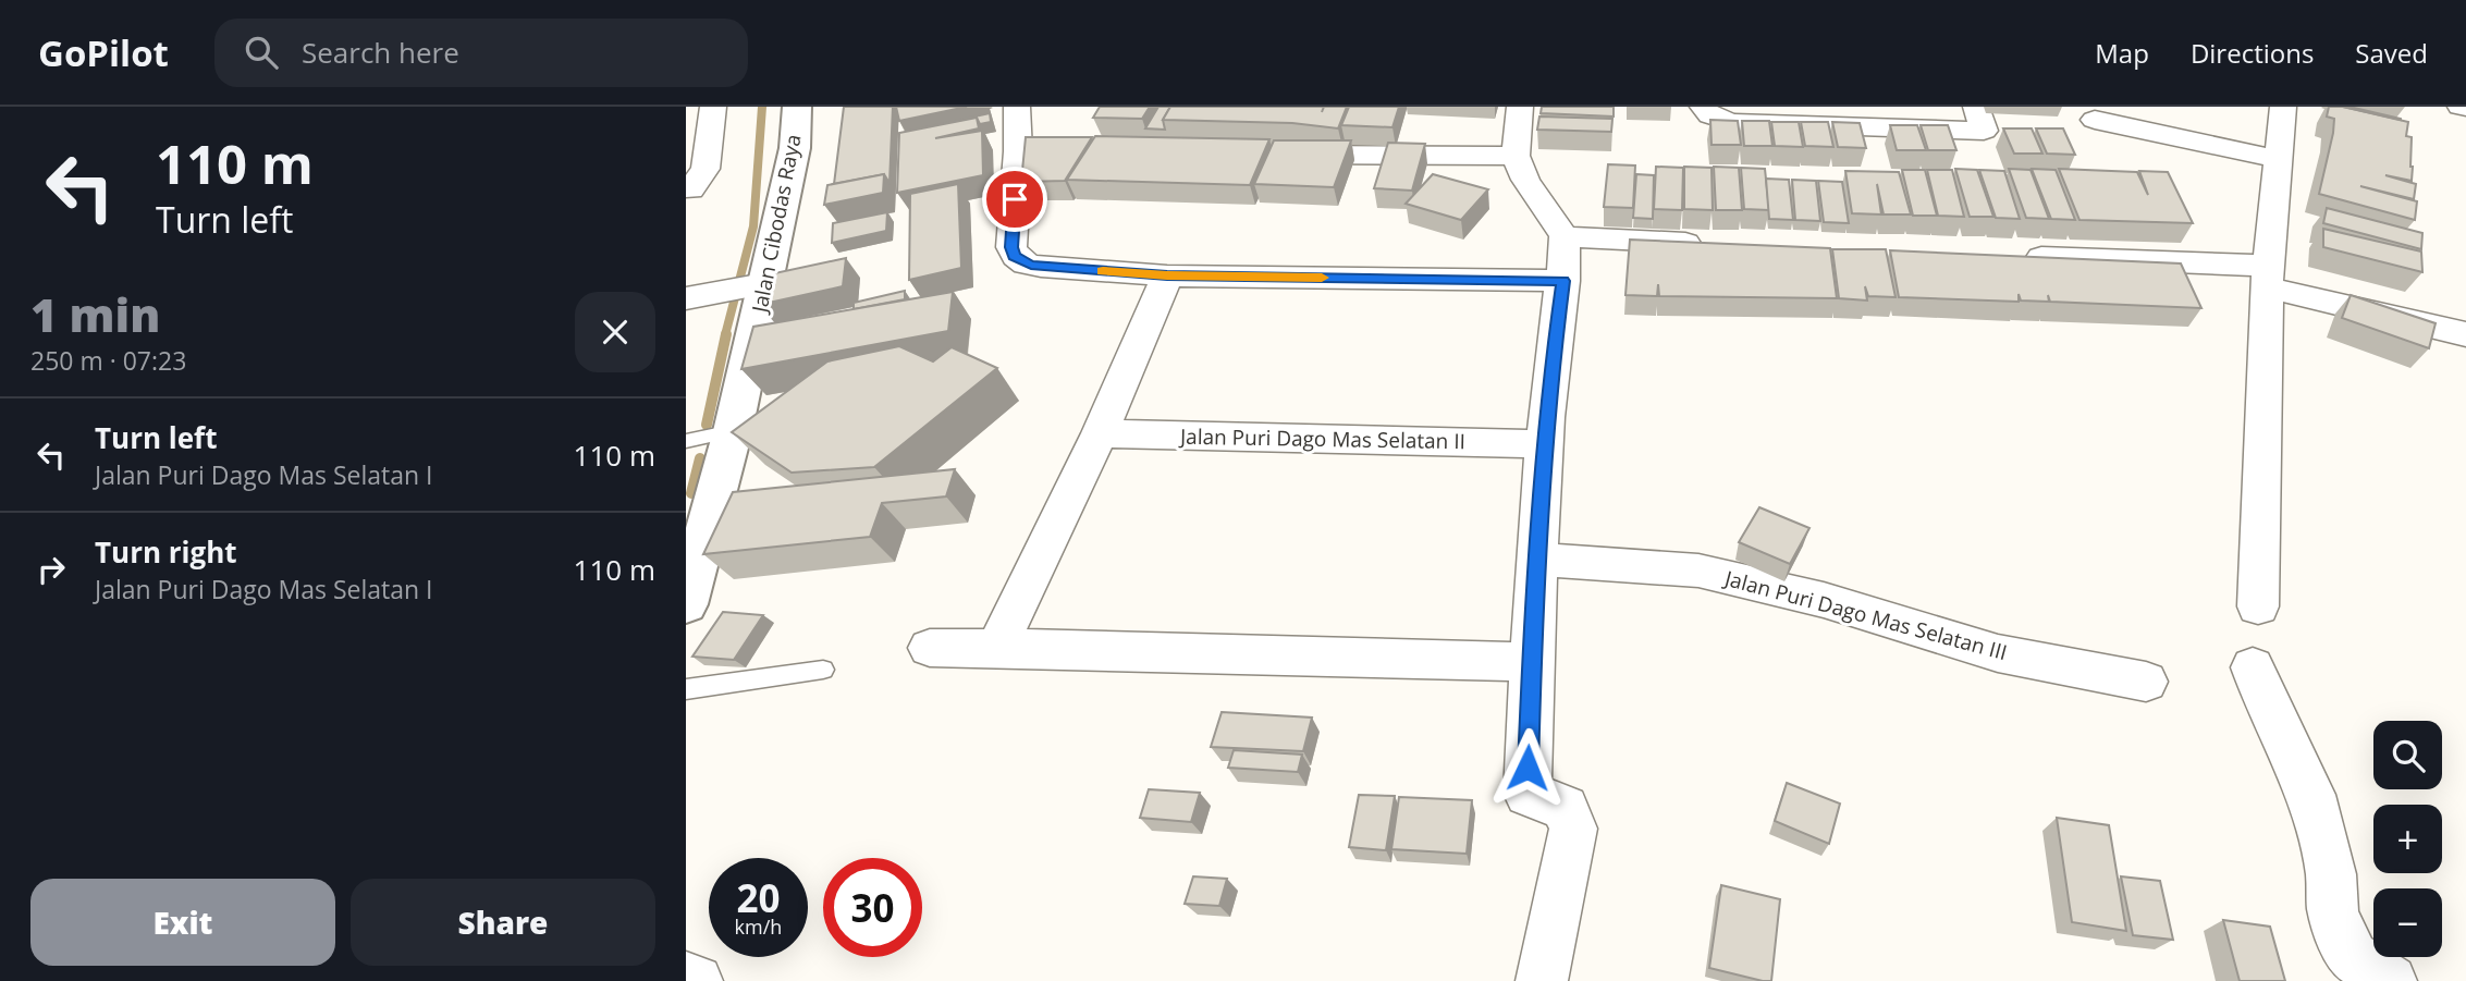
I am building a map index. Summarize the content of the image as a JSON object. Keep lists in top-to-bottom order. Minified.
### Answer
{"streets":{"street":["Jalan Cibodas Raya","Jalan Puri Dago Mas Selatan II","Jalan Puri Dago Mas Selatan III"]},"page":{"header":"GoPilot","search":"Search here","nav":["Map","Directions","Saved"],"turn":["110 m","Turn left"],"heading":["1 min","250 m · 07:23"],"list":[{"name":"Turn left","note":"Jalan Puri Dago Mas Selatan I","value":"110 m"},{"name":"Turn right","note":"Jalan Puri Dago Mas Selatan I","value":"110 m"}],"map_buttons":["+","−"],"speed":"20 km/h","limit":"30","buttons":["Exit","Share"]}}
